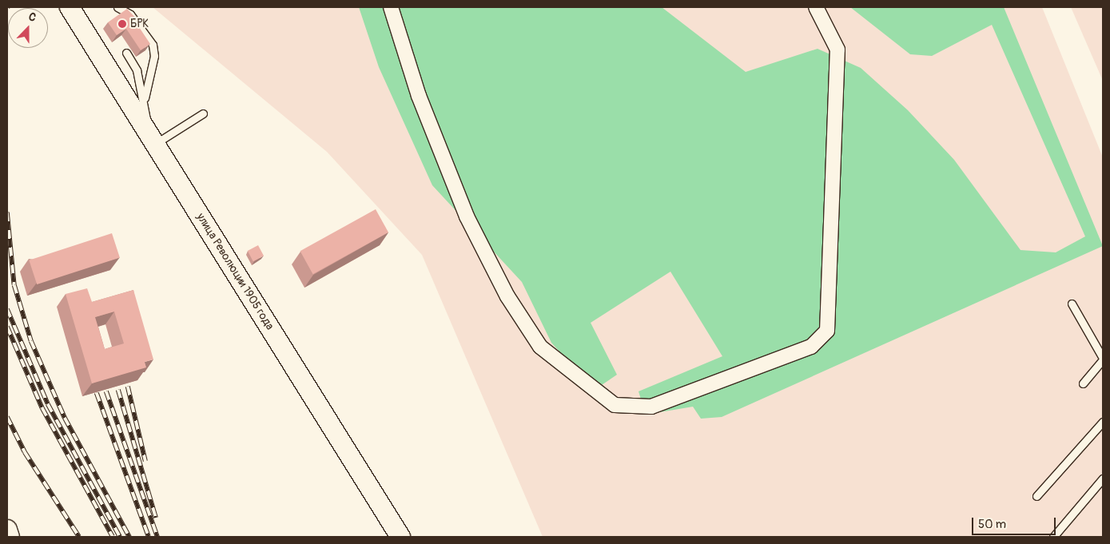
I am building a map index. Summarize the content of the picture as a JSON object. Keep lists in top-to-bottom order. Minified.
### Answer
{"streets":{"main road":["улица Революции 1905 года"]},"places":["БРК"],"scale_bar":"50 m","north":"top"}
